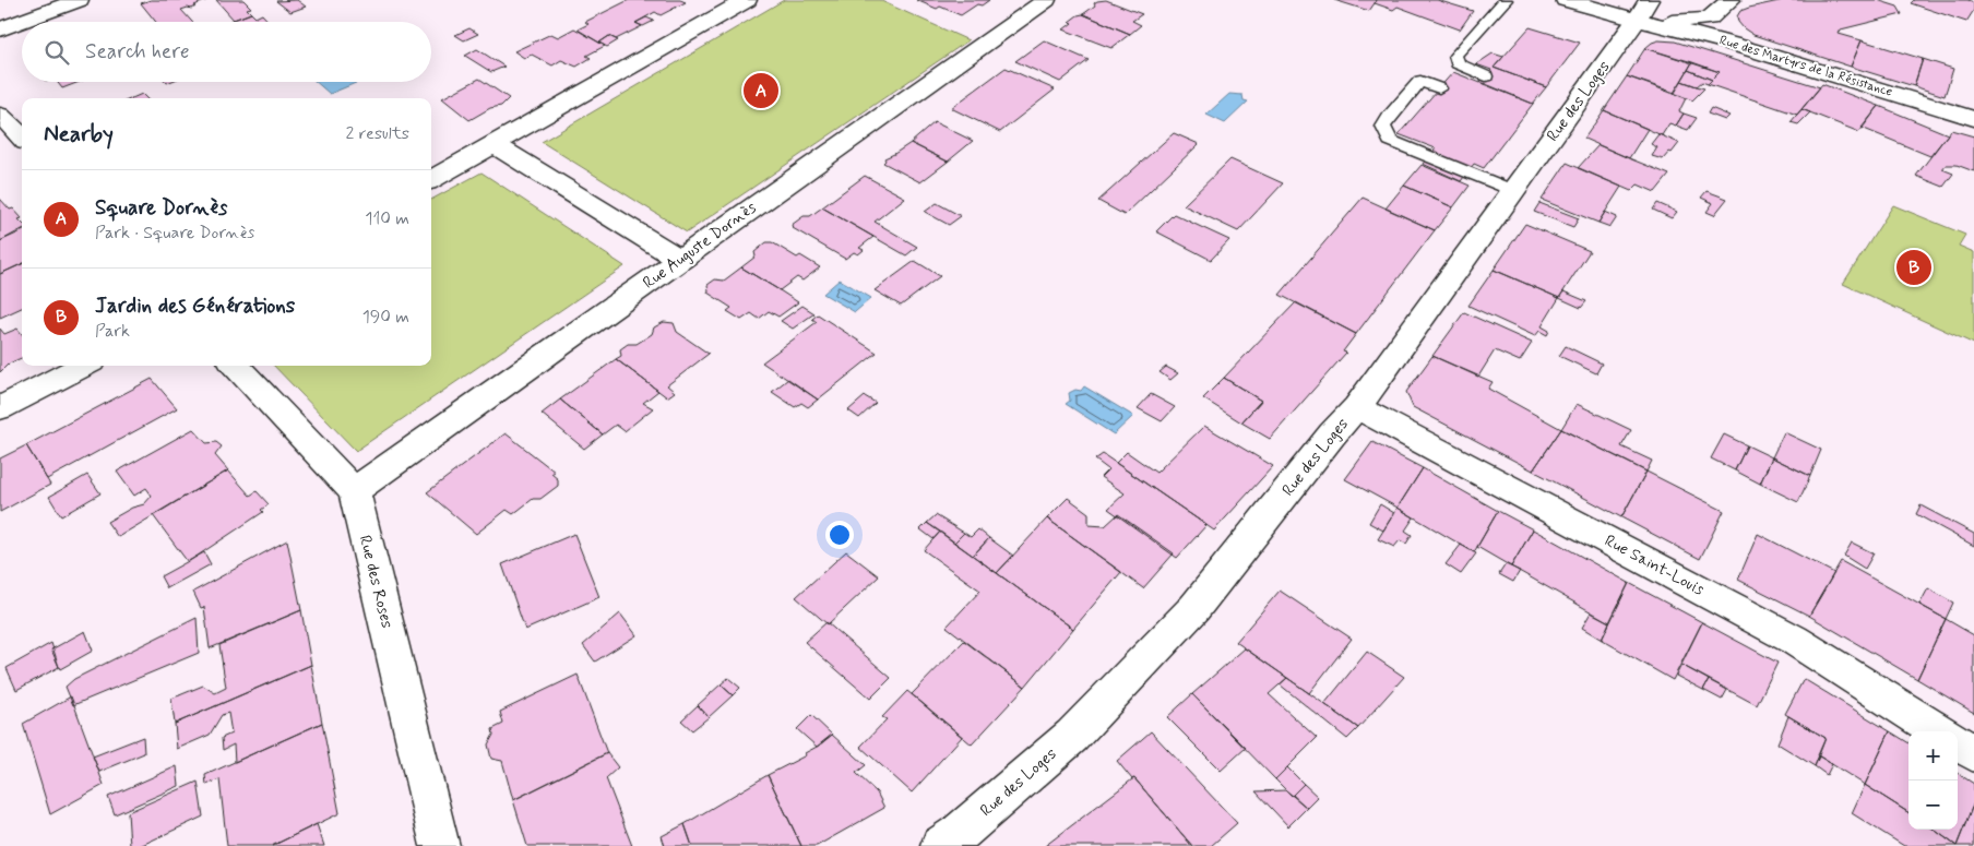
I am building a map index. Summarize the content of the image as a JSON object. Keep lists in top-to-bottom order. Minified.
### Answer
{"streets":{"street":["Rue des Martyrs de la Résistance","Rue des Loges","Rue Auguste Dornès","Rue Saint-Louis","Rue des Roses"]},"crossings":[["Rue des Martyrs de la Résistance","Rue des Loges"],["Rue des Loges","Rue Saint-Louis"],["Rue Auguste Dornès","Rue des Roses"]],"page":{"search":"Search here","pins":["A","B"],"heading":["Nearby","2 results"],"list":[{"mark":"A","name":"Square Dornès","note":"Park · Square Dornès","value":"110 m"},{"mark":"B","name":"Jardin des Générations","note":"Park","value":"190 m"}],"map_buttons":["+","−"]}}
